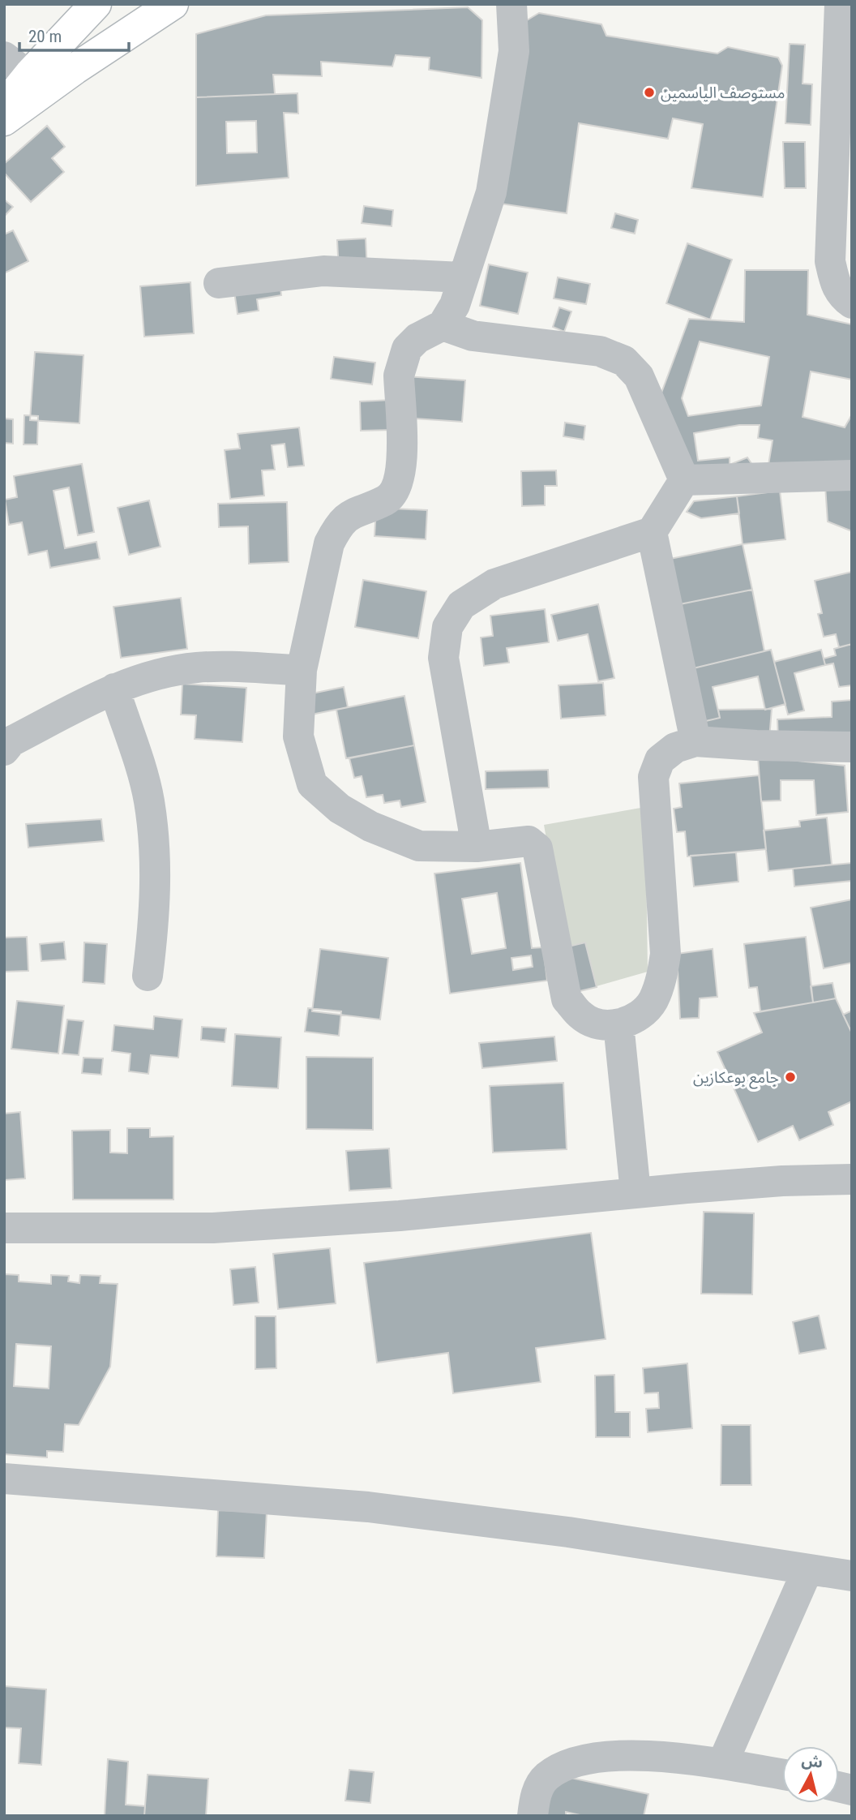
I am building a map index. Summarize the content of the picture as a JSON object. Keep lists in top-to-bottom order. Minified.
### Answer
{"places":["مستوصف الياسمين","جامع بوعكازين"],"scale_bar":"20 m","north":"top"}
